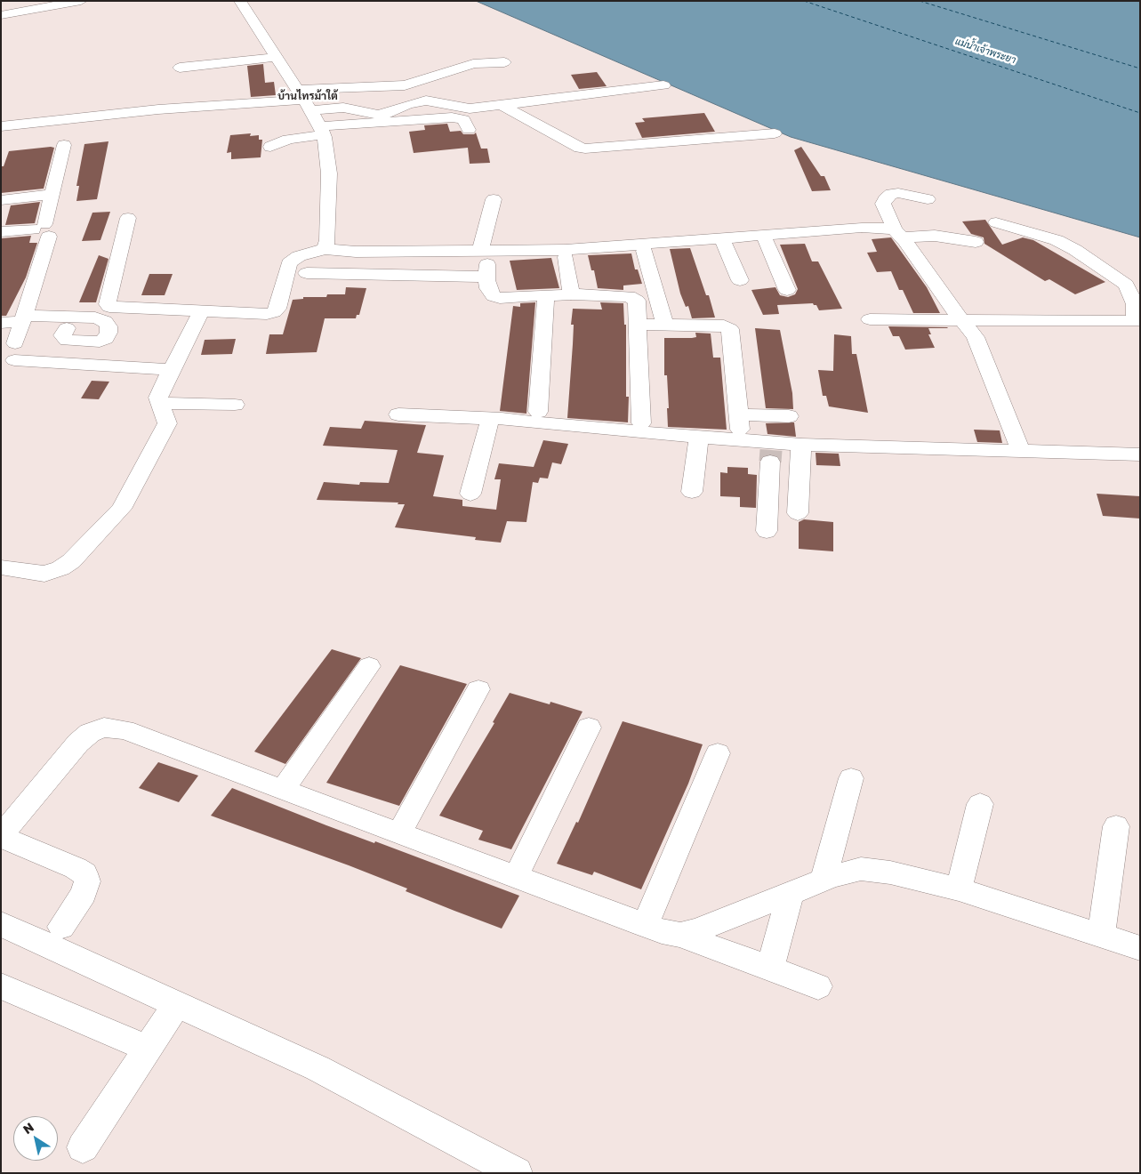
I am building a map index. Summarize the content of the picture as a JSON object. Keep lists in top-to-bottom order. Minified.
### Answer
{"districts":["บ้านไทรม้าใต้"],"water":["แม่น้ำเจ้าพระยา"],"north":"top left"}
